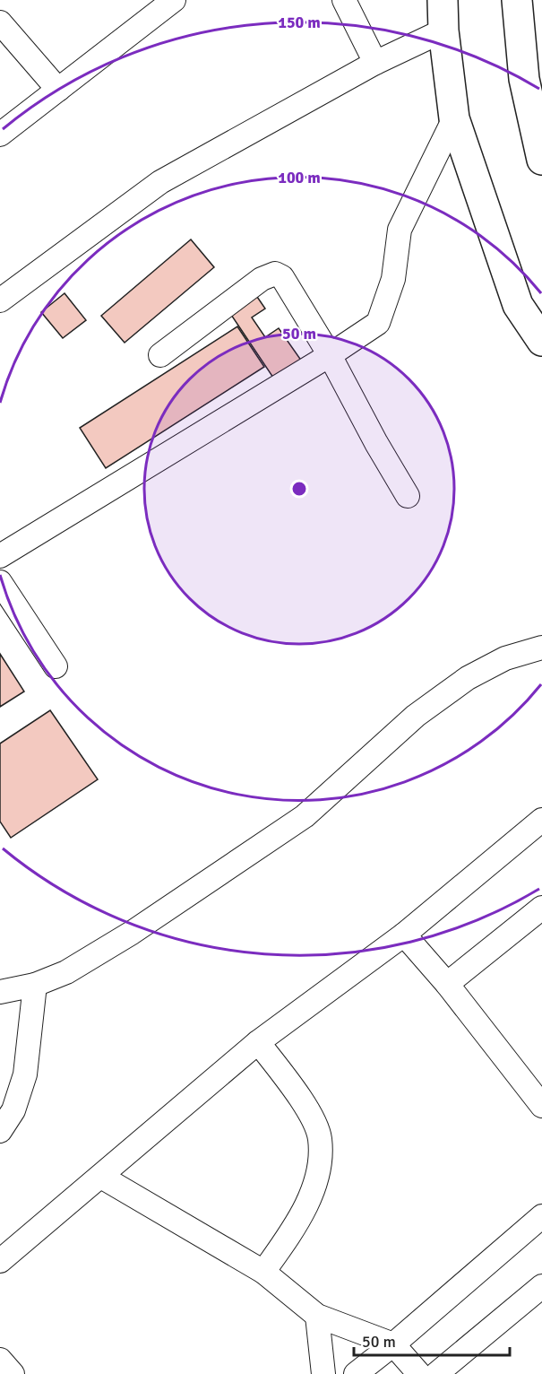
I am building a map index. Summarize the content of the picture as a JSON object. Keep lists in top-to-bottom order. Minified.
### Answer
{"scale_bar":"50 m","rings":["150 m","100 m","50 m"]}
